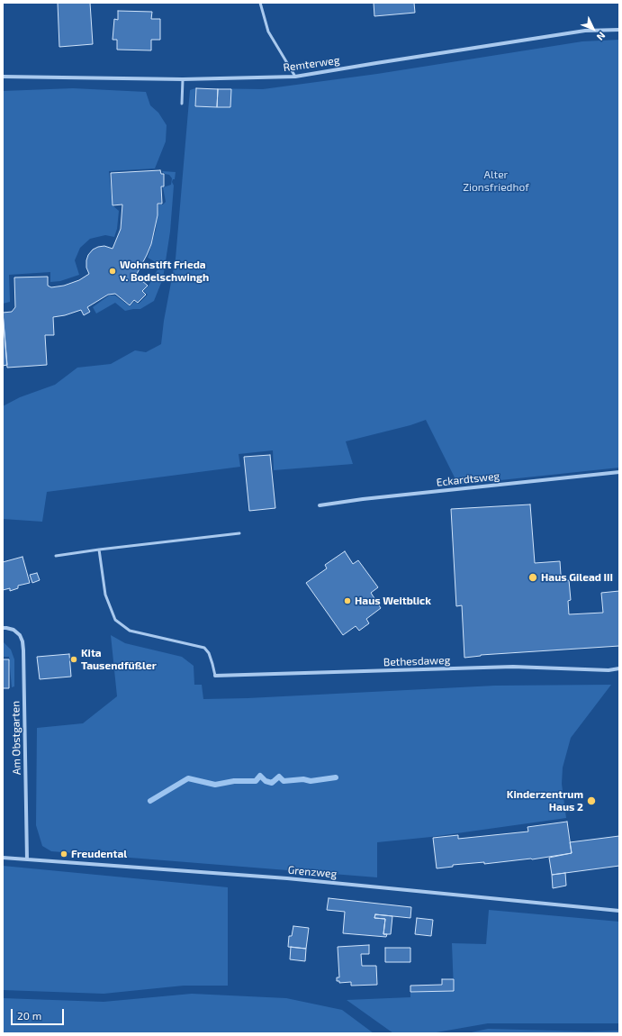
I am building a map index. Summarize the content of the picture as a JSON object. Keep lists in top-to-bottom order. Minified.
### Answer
{"streets":{"street":["Remterweg","Eckardtsweg","Bethesdaweg","Am Obstgarten","Grenzweg"]},"crossings":[["Am Obstgarten","Grenzweg"]],"parks":["Alter Zionsfriedhof"],"places":["Wohnstift Frieda v. Bodelschwingh","Haus Gilead III","Haus Weitblick","Kita Tausendfüßler","Kinderzentrum Haus 2","Freudental"],"scale_bar":"20 m","north":"bottom right"}
